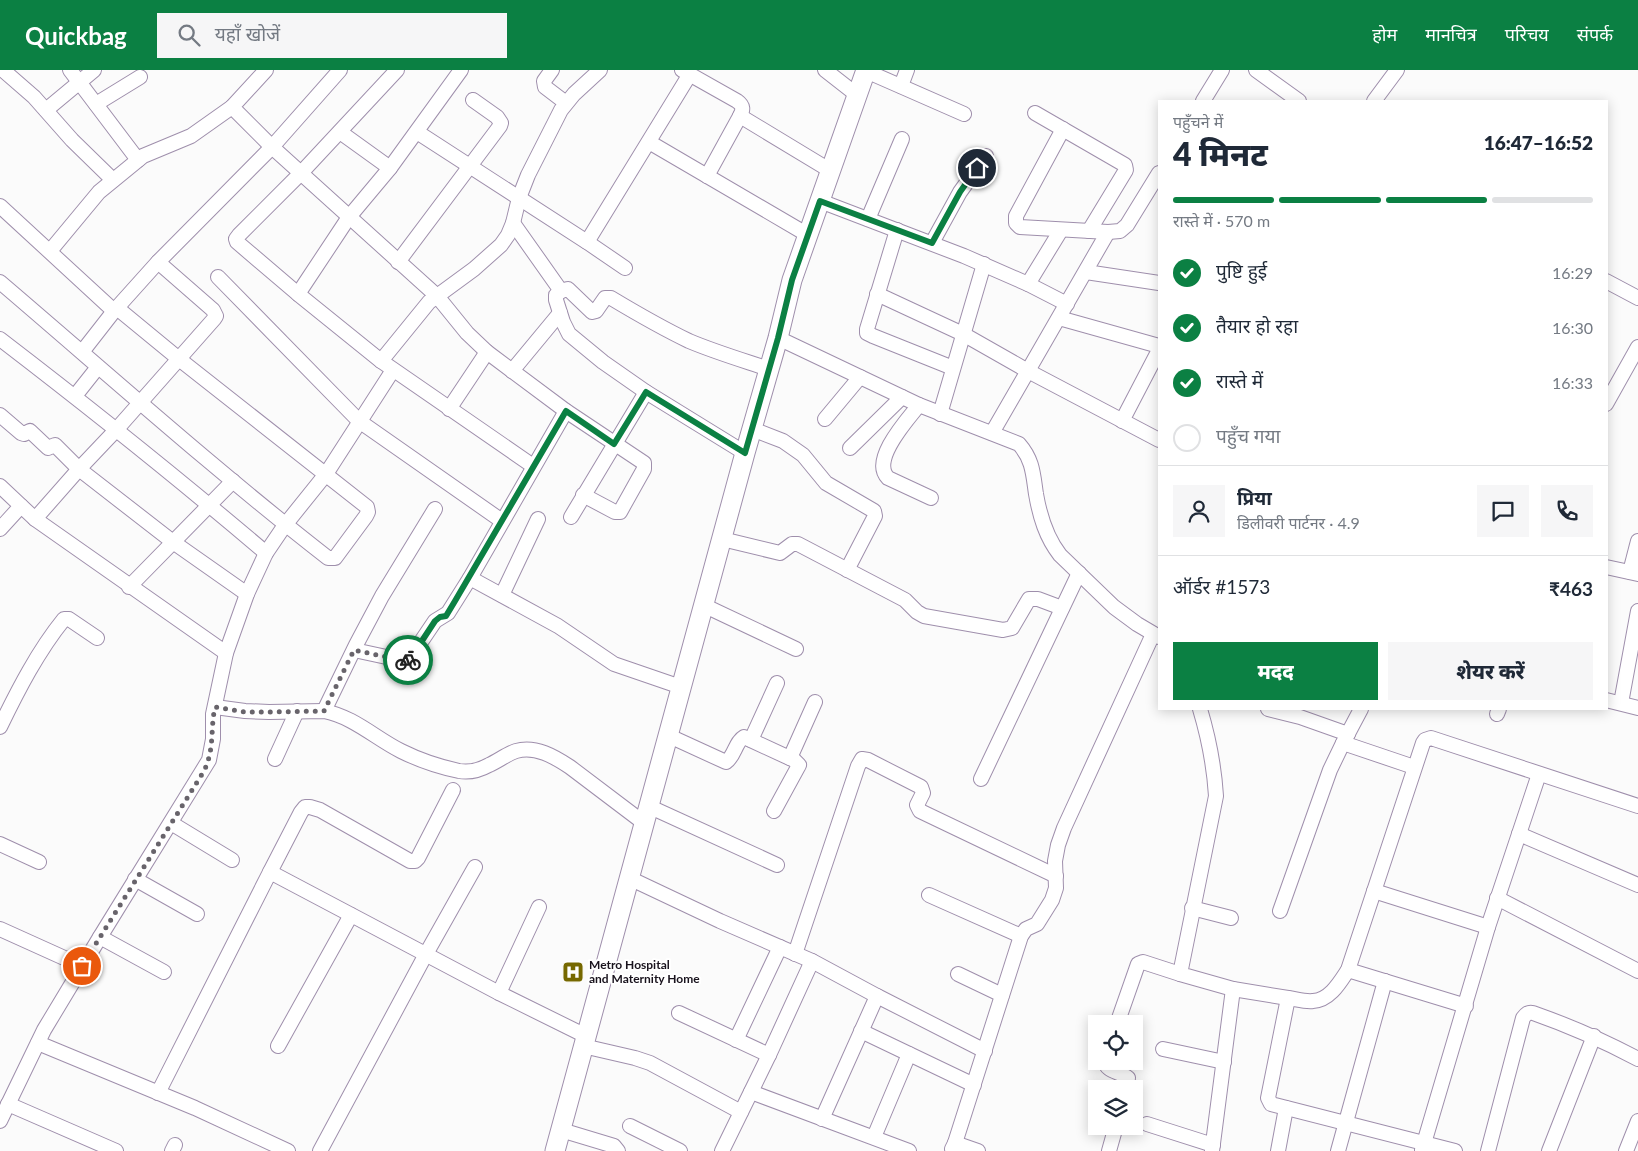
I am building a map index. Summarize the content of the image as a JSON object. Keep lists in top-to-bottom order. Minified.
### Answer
{"places":{"hospital":["Metro Hospital and Maternity Home"]},"page":{"header":"Quickbag","search":"यहाँ खोजें","nav":["होम","मानचित्र","परिचय","संपर्क"],"heading":["4 मिनट","पहुँचने में","16:47–16:52"],"panel":["प्रिया","डिलीवरी पार्टनर · 4.9","ऑर्डर #1573","₹463"],"bar":"रास्ते में · 570 m","list":[["पुष्टि हुई","16:29"],["तैयार हो रहा","16:30"],["रास्ते में","16:33"],"पहुँच गया"],"buttons":["मदद","शेयर करें"]}}
